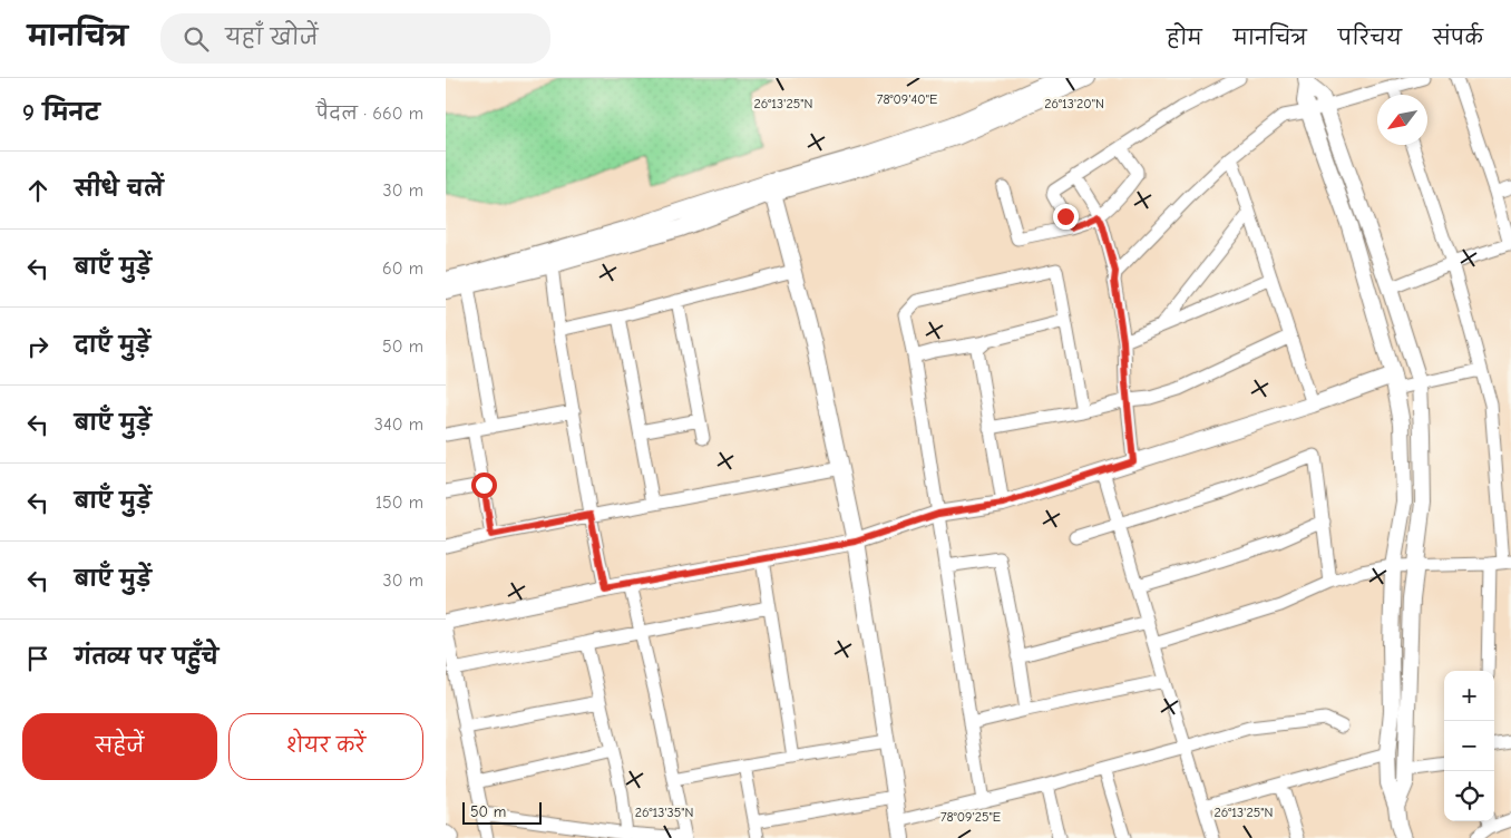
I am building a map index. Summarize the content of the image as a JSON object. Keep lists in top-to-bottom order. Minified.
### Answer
{"scale_bar":"50 m","north":"bottom left","page":{"header":"मानचित्र","search":"यहाँ खोजें","nav":["होम","मानचित्र","परिचय","संपर्क"],"heading":["9 मिनट","पैदल · 660 m"],"list":[["सीधे चलें","30 m"],["बाएँ मुड़ें","60 m"],["दाएँ मुड़ें","50 m"],["बाएँ मुड़ें","340 m"],["बाएँ मुड़ें","150 m"],["बाएँ मुड़ें","30 m"],"गंतव्य पर पहुँचे"],"map_buttons":["+","−"],"buttons":["सहेजें","शेयर करें"],"scale":"50 m"},"coordinates":["78°09'40\"E","26°13'25\"N","26°13'20\"N","26°13'35\"N","78°09'25\"E"]}
